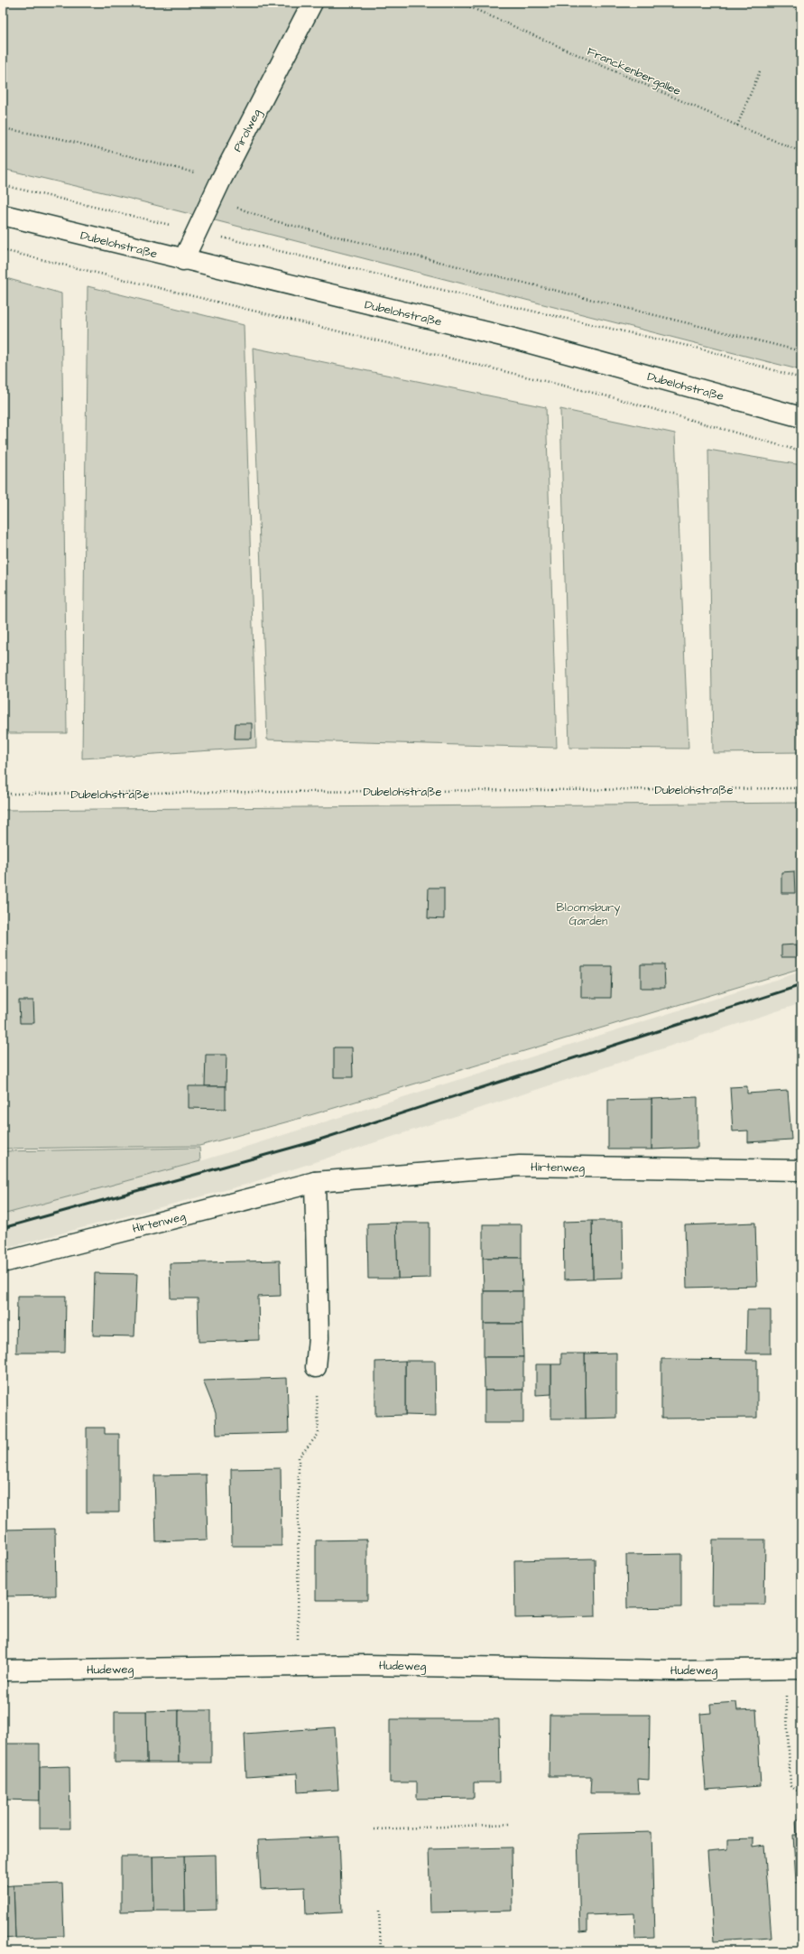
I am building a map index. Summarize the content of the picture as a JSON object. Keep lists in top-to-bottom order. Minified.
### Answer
{"streets":{"street":["Pirolweg","Dubelohstraße","Hirtenweg","Hudeweg"],"path":["Franckenbergallee"]},"crossings":[["Pirolweg","Dubelohstraße"]],"parks":["Bloomsbury Garden"]}
